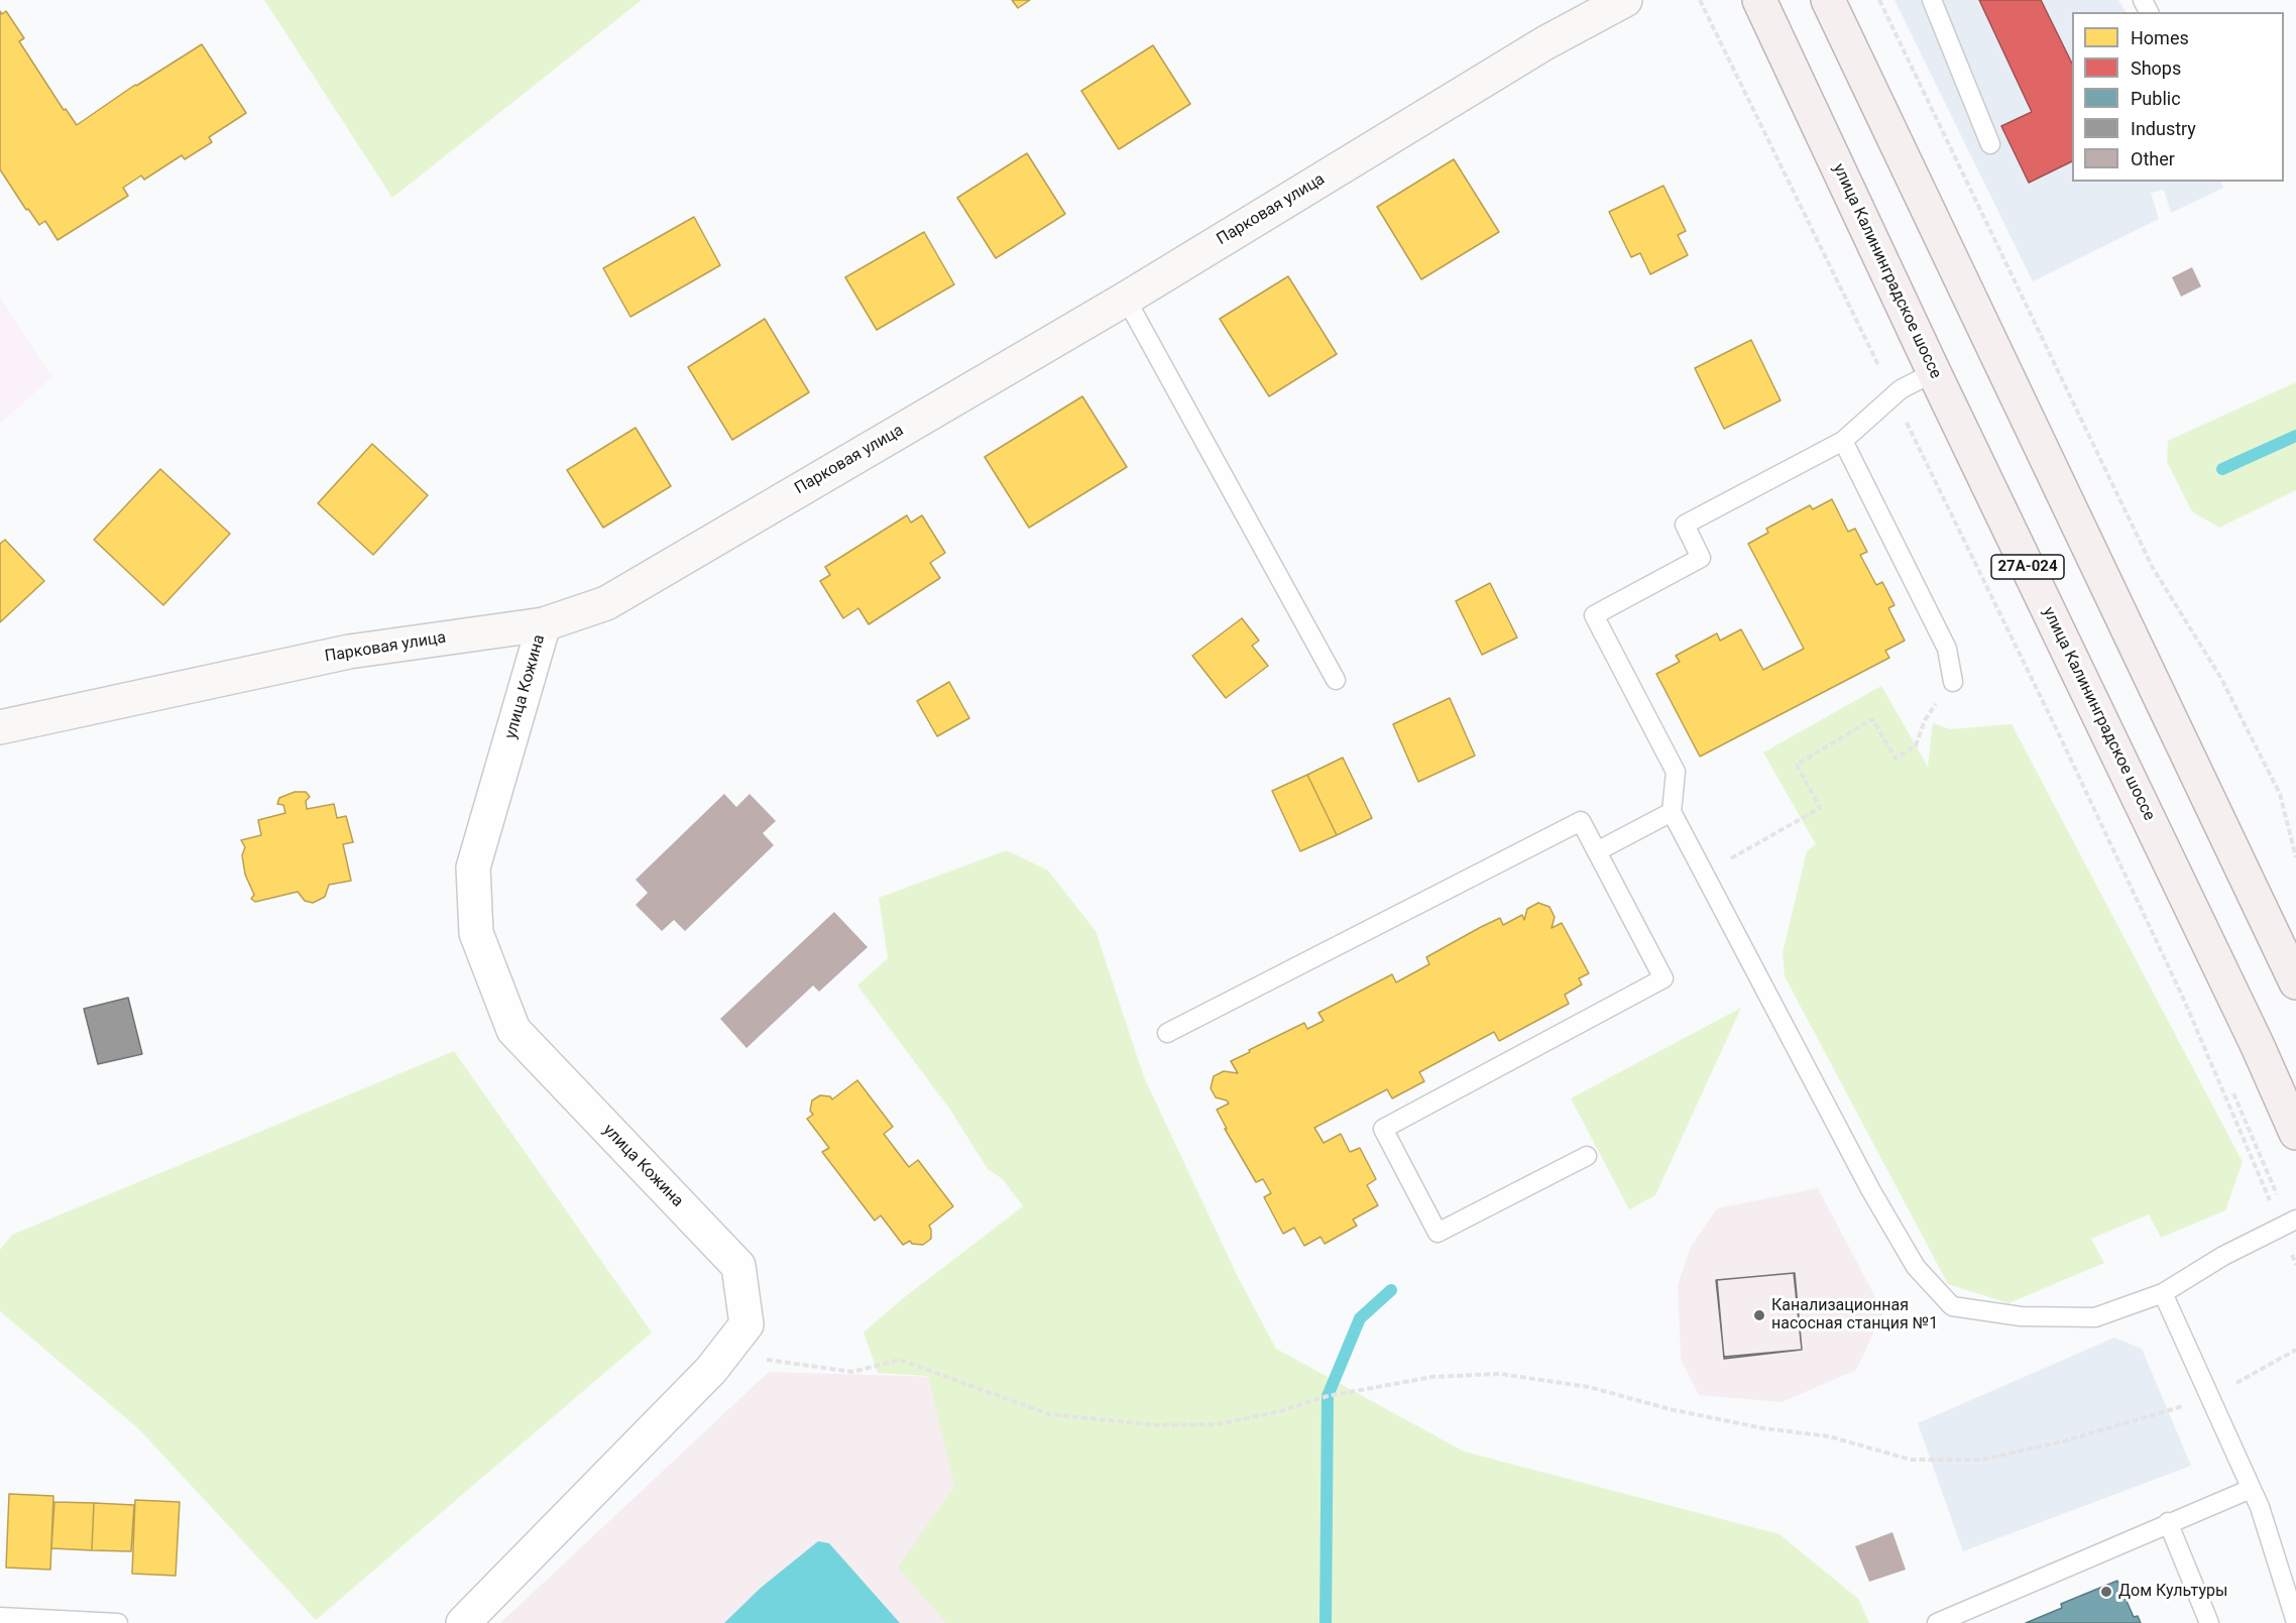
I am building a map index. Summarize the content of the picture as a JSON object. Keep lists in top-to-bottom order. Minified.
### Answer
{"streets":{"main road":["улица Калининградское шоссе","27А-024"],"street":["Парковая улица","улица Кожина"]},"crossings":[["Парковая улица","улица Кожина"]],"places":["Канализационная насосная станция №1","Дом Культуры"],"legend":["Homes","Shops","Public","Industry","Other"]}
